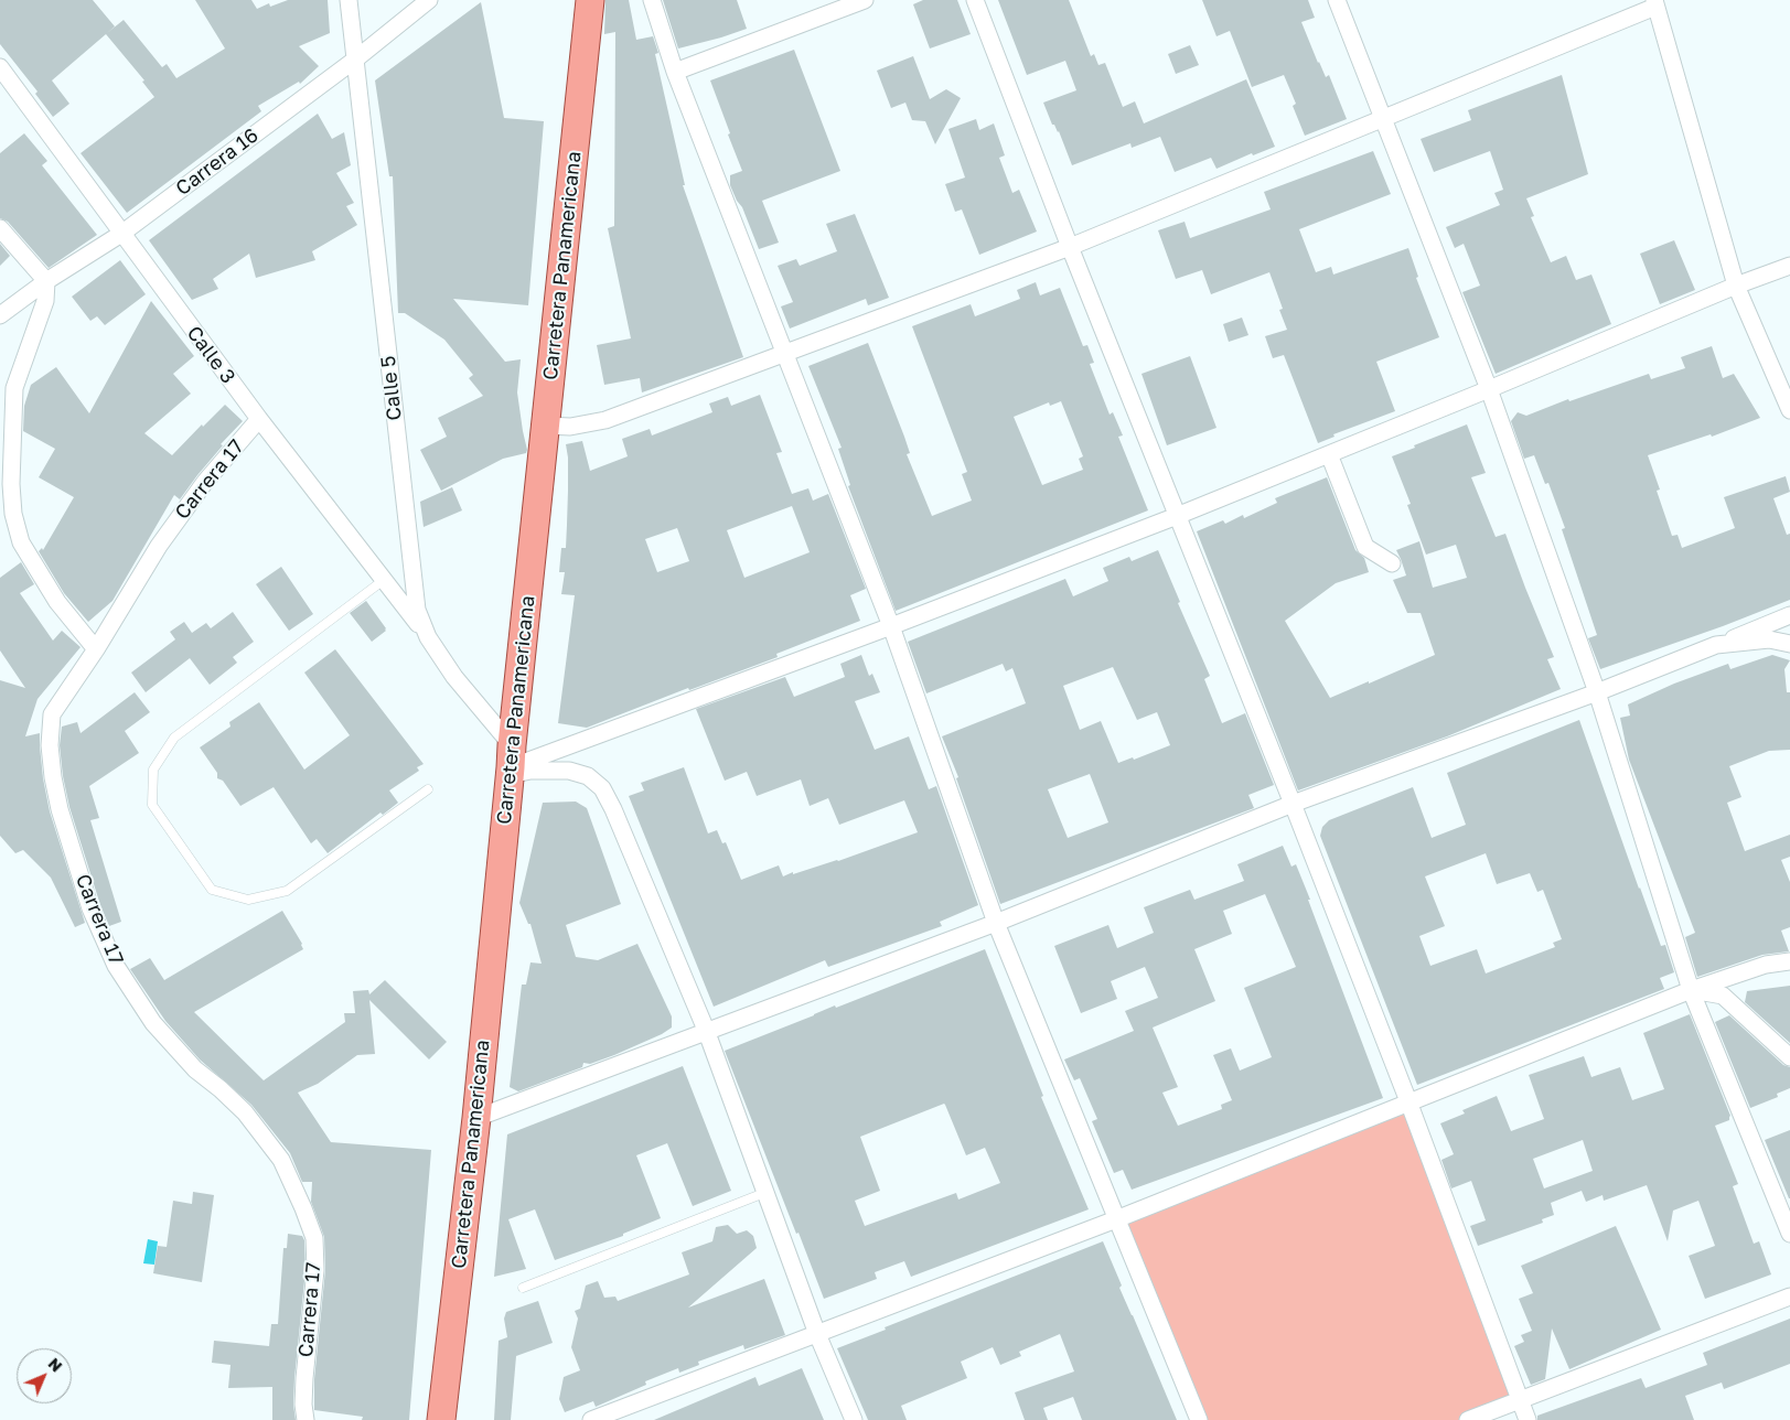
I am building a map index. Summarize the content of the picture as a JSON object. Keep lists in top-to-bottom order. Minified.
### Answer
{"streets":{"main road":["Carretera Panamericana"],"street":["Carrera 16","Calle 3","Calle 5","Carrera 17"]},"crossings":[["Carrera 16","Calle 3"],["Carrera 16","Calle 5"],["Carretera Panamericana","Calle 5"],["Calle 3","Calle 5"],["Calle 3","Carrera 17"]],"north":"top right"}
